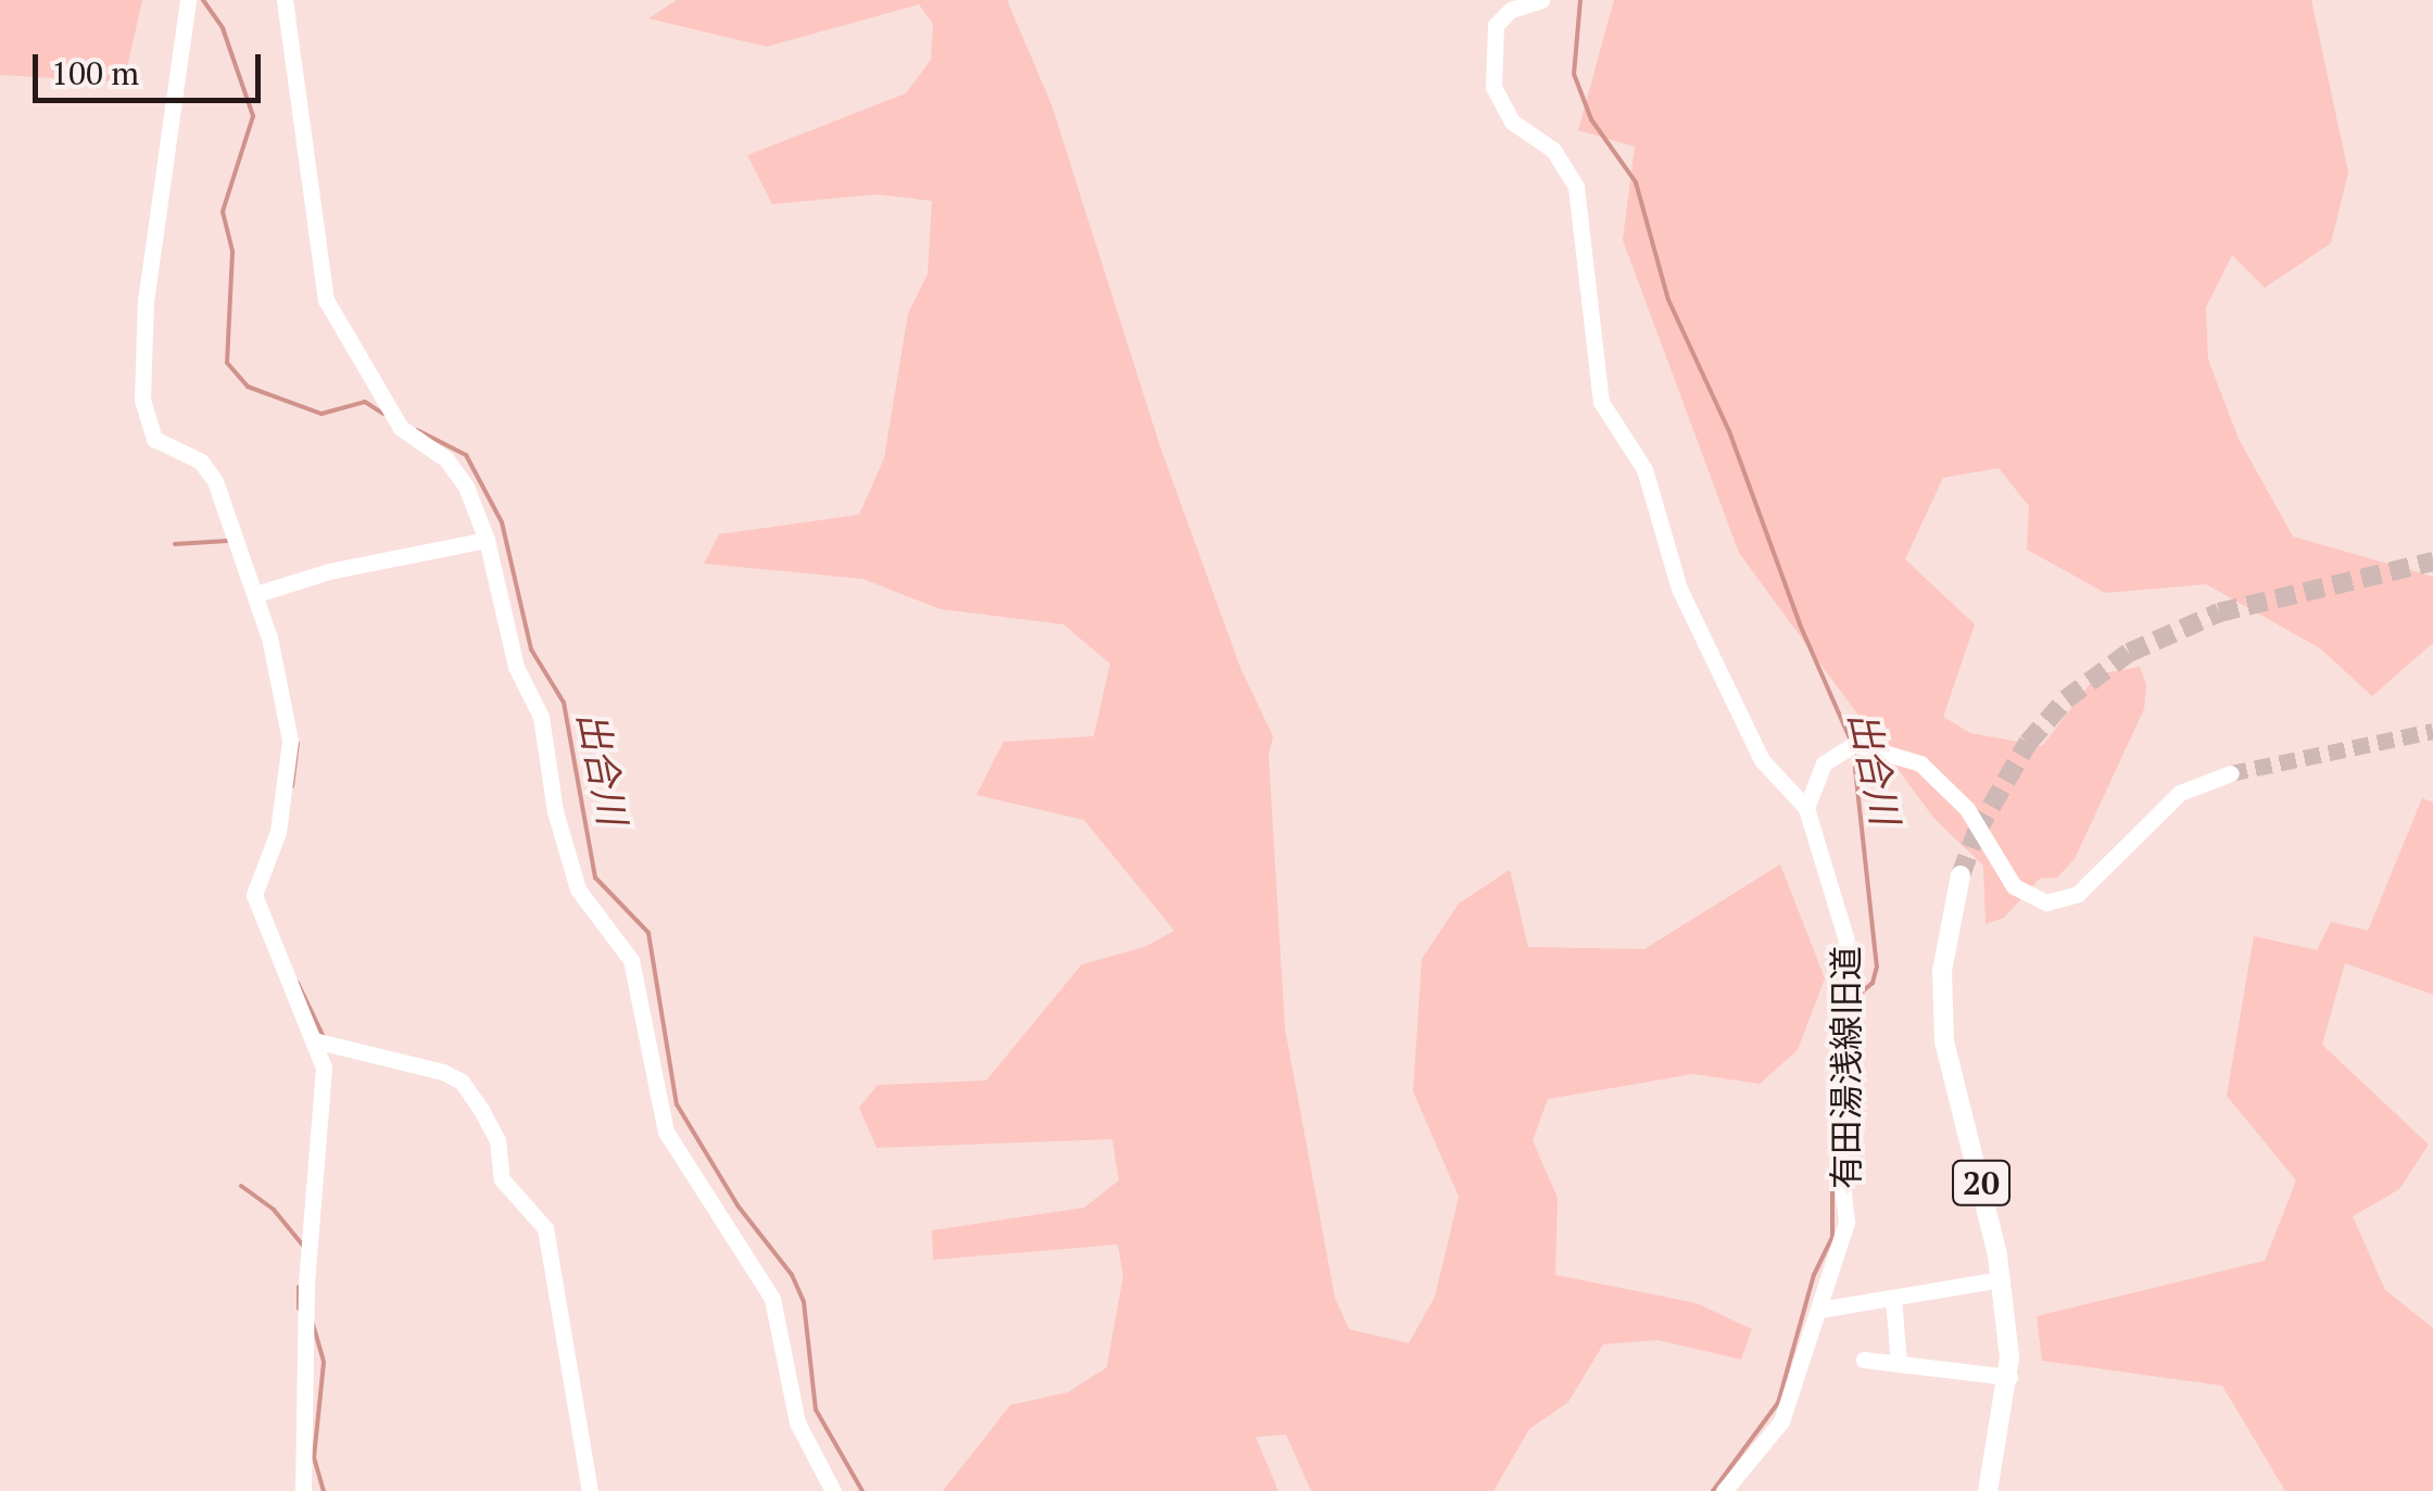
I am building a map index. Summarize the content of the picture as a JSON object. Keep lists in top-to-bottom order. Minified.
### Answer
{"streets":{"main road":["20"],"street":["有田湯浅線旧道"]},"water":["出合川"],"scale_bar":"100 m"}
